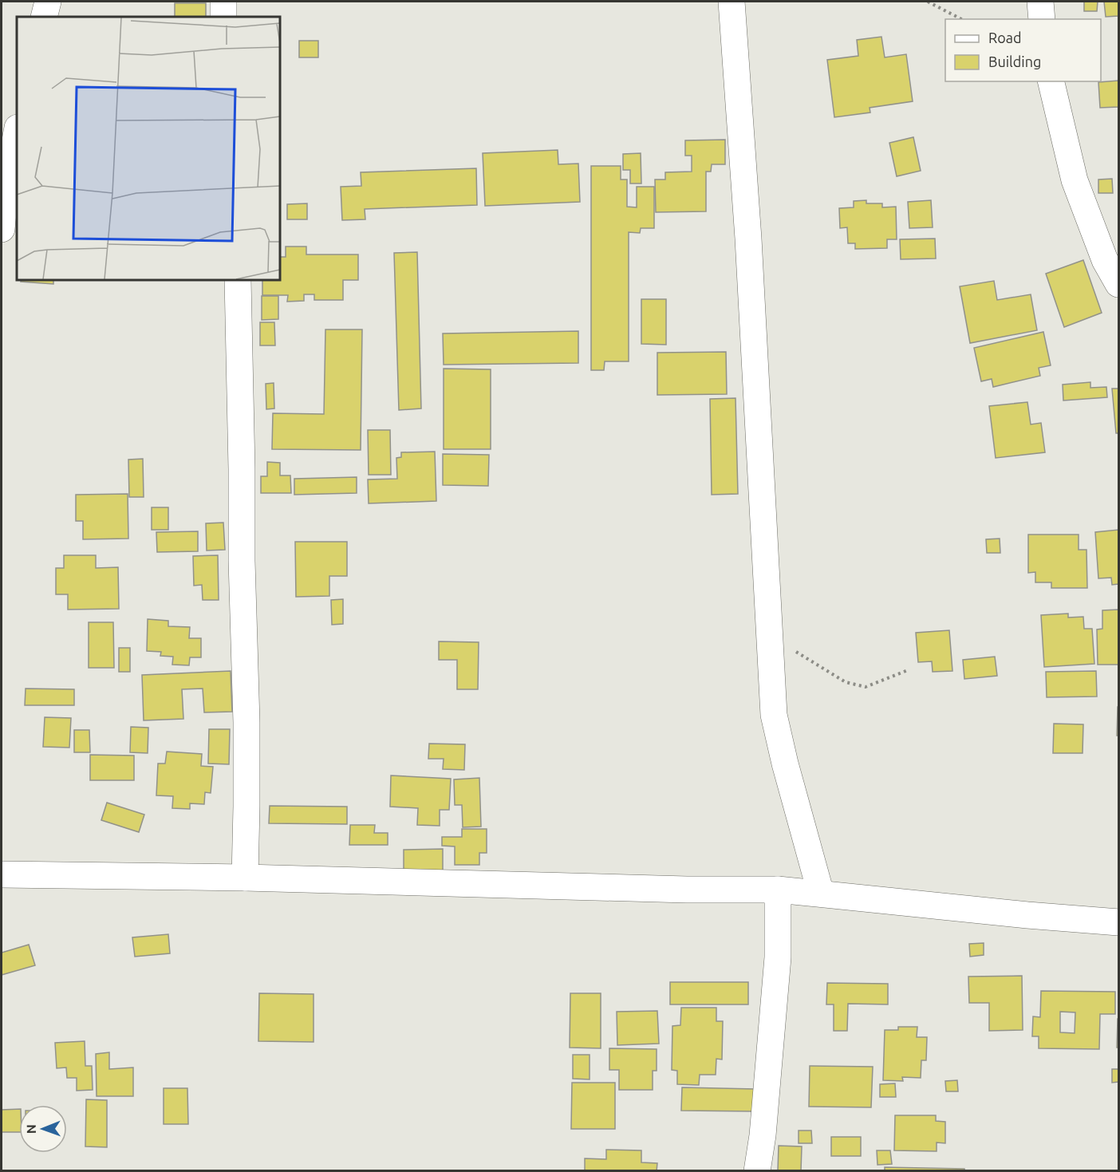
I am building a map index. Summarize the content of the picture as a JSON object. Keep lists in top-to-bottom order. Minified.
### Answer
{"legend":["Road","Building"],"north":"left"}
